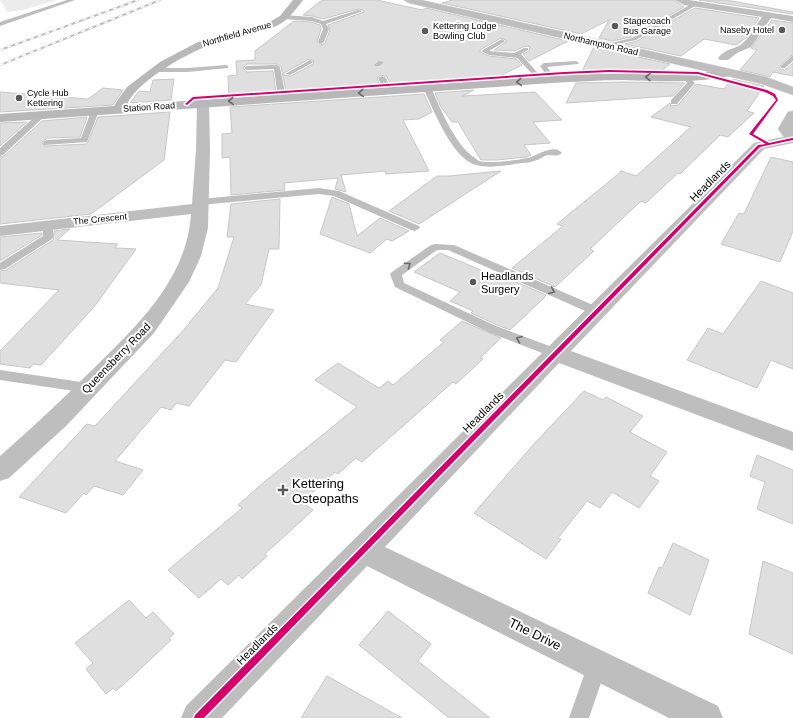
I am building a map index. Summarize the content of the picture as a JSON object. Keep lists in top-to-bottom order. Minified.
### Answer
{"streets":{"main road":["Northfield Avenue","Station Road"],"street":["Northampton Road","Headlands","The Crescent","Queensberry Road","The Drive"]},"crossings":[["Northfield Avenue","Station Road"],["Northampton Road","Station Road"],["Station Road","Queensberry Road"],["Headlands","The Drive"],["The Crescent","Queensberry Road"]],"one_way":["Station Road"],"places":{"other":["Stagecoach Bus Garage","Naseby Hotel","Kettering Lodge Bowling Club","Cycle Hub Kettering","Headlands Surgery"],"health":["Kettering Osteopaths"]}}
